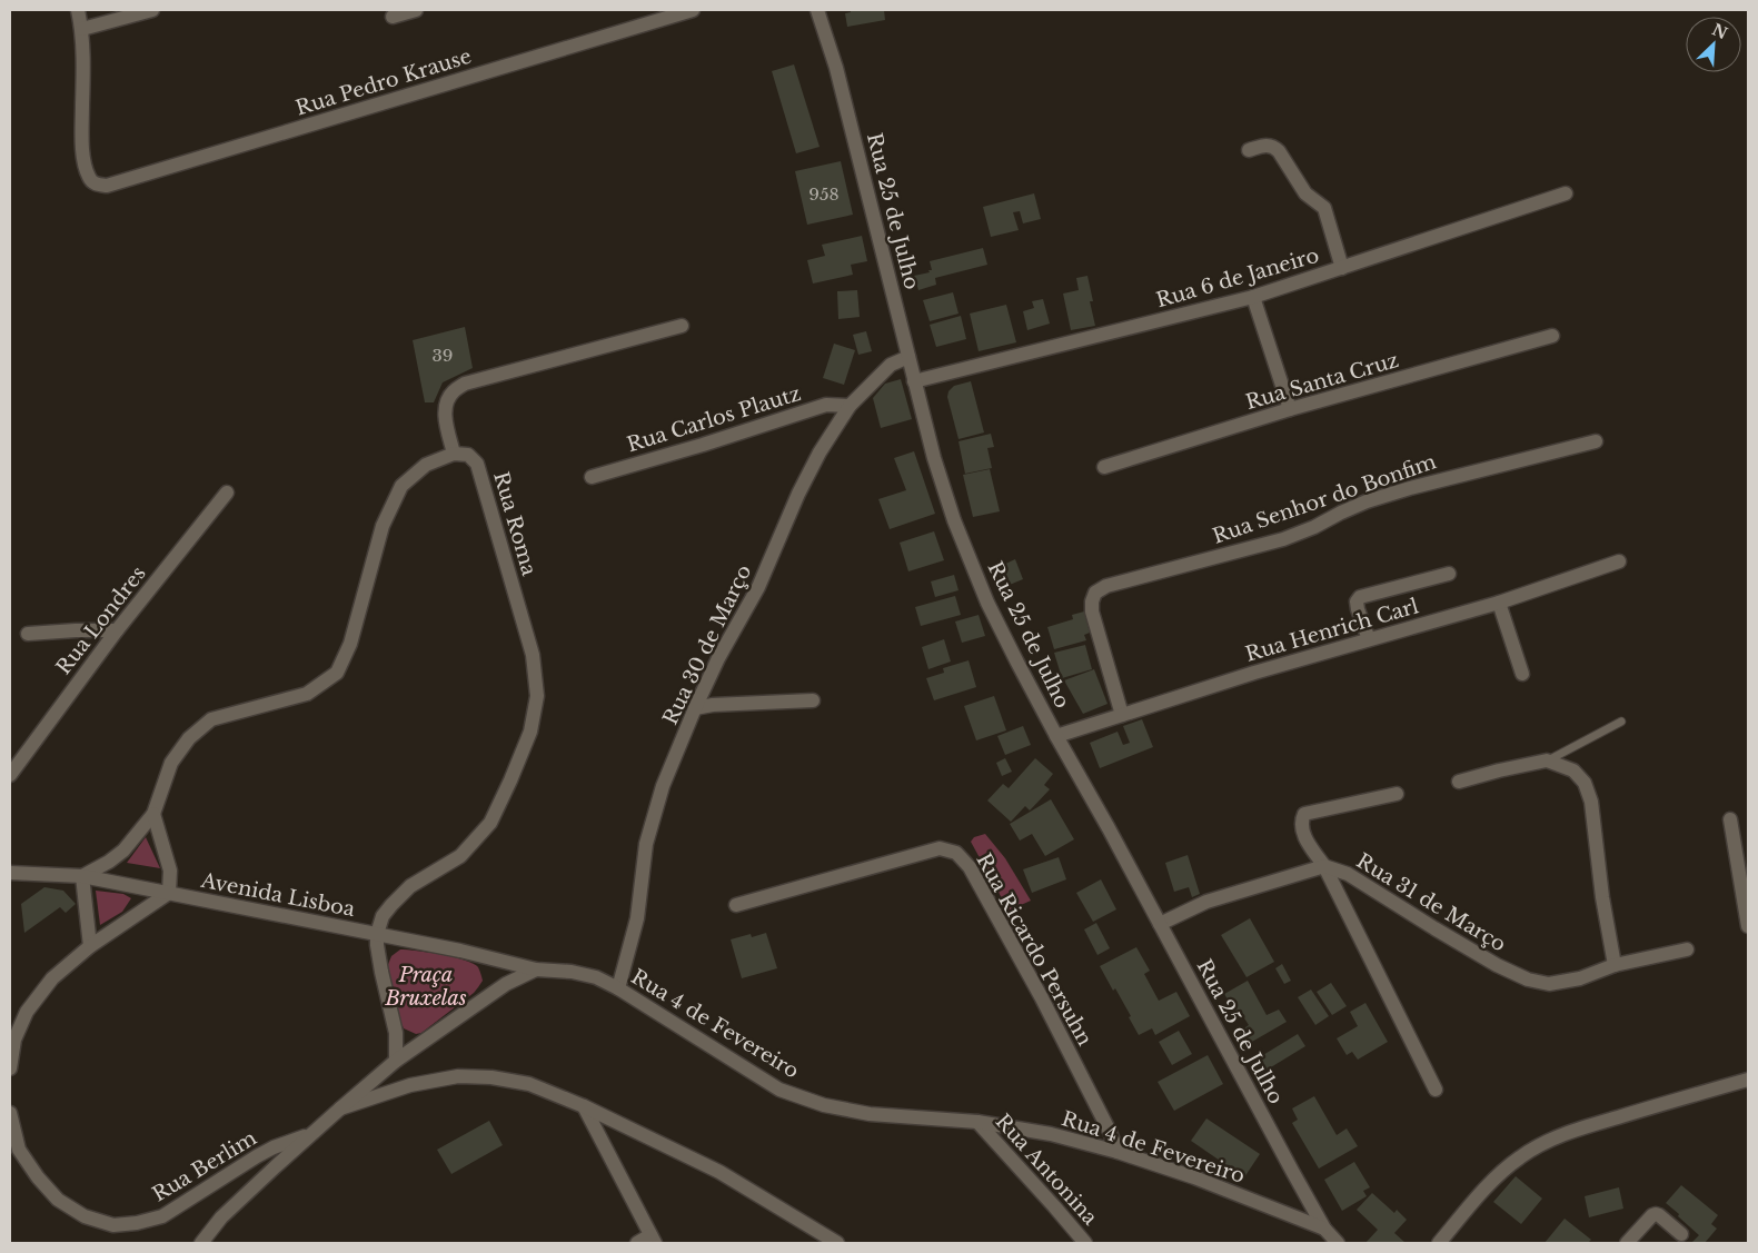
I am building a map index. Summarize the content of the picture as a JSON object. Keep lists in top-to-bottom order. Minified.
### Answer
{"streets":{"street":["Rua Pedro Krause","Rua 25 de Julho","Rua 6 de Janeiro","Rua Santa Cruz","Rua Carlos Plautz","Rua Senhor do Bonfim","Rua Roma","Rua Londres","Rua Henrich Carl","Rua 30 de Março","Avenida Lisboa","Rua 31 de Março","Rua Ricardo Persuhn","Rua 4 de Fevereiro","Rua Berlim","Rua Antonina"]},"crossings":[["Rua 25 de Julho","Rua 6 de Janeiro"],["Rua 25 de Julho","Rua Henrich Carl"],["Rua 25 de Julho","Rua 30 de Março"],["Rua 25 de Julho","Rua 31 de Março"],["Rua 25 de Julho","Rua 4 de Fevereiro"],["Rua Carlos Plautz","Rua 30 de Março"],["Rua Senhor do Bonfim","Rua Henrich Carl"],["Rua Roma","Avenida Lisboa"],["Rua 30 de Março","Rua 4 de Fevereiro"],["Avenida Lisboa","Rua 4 de Fevereiro"],["Rua Ricardo Persuhn","Rua 4 de Fevereiro"],["Rua 4 de Fevereiro","Rua Berlim"],["Rua 4 de Fevereiro","Rua Antonina"]],"parks":["Praça Bruxelas"],"house_numbers":["958","39"],"north":"top right"}
